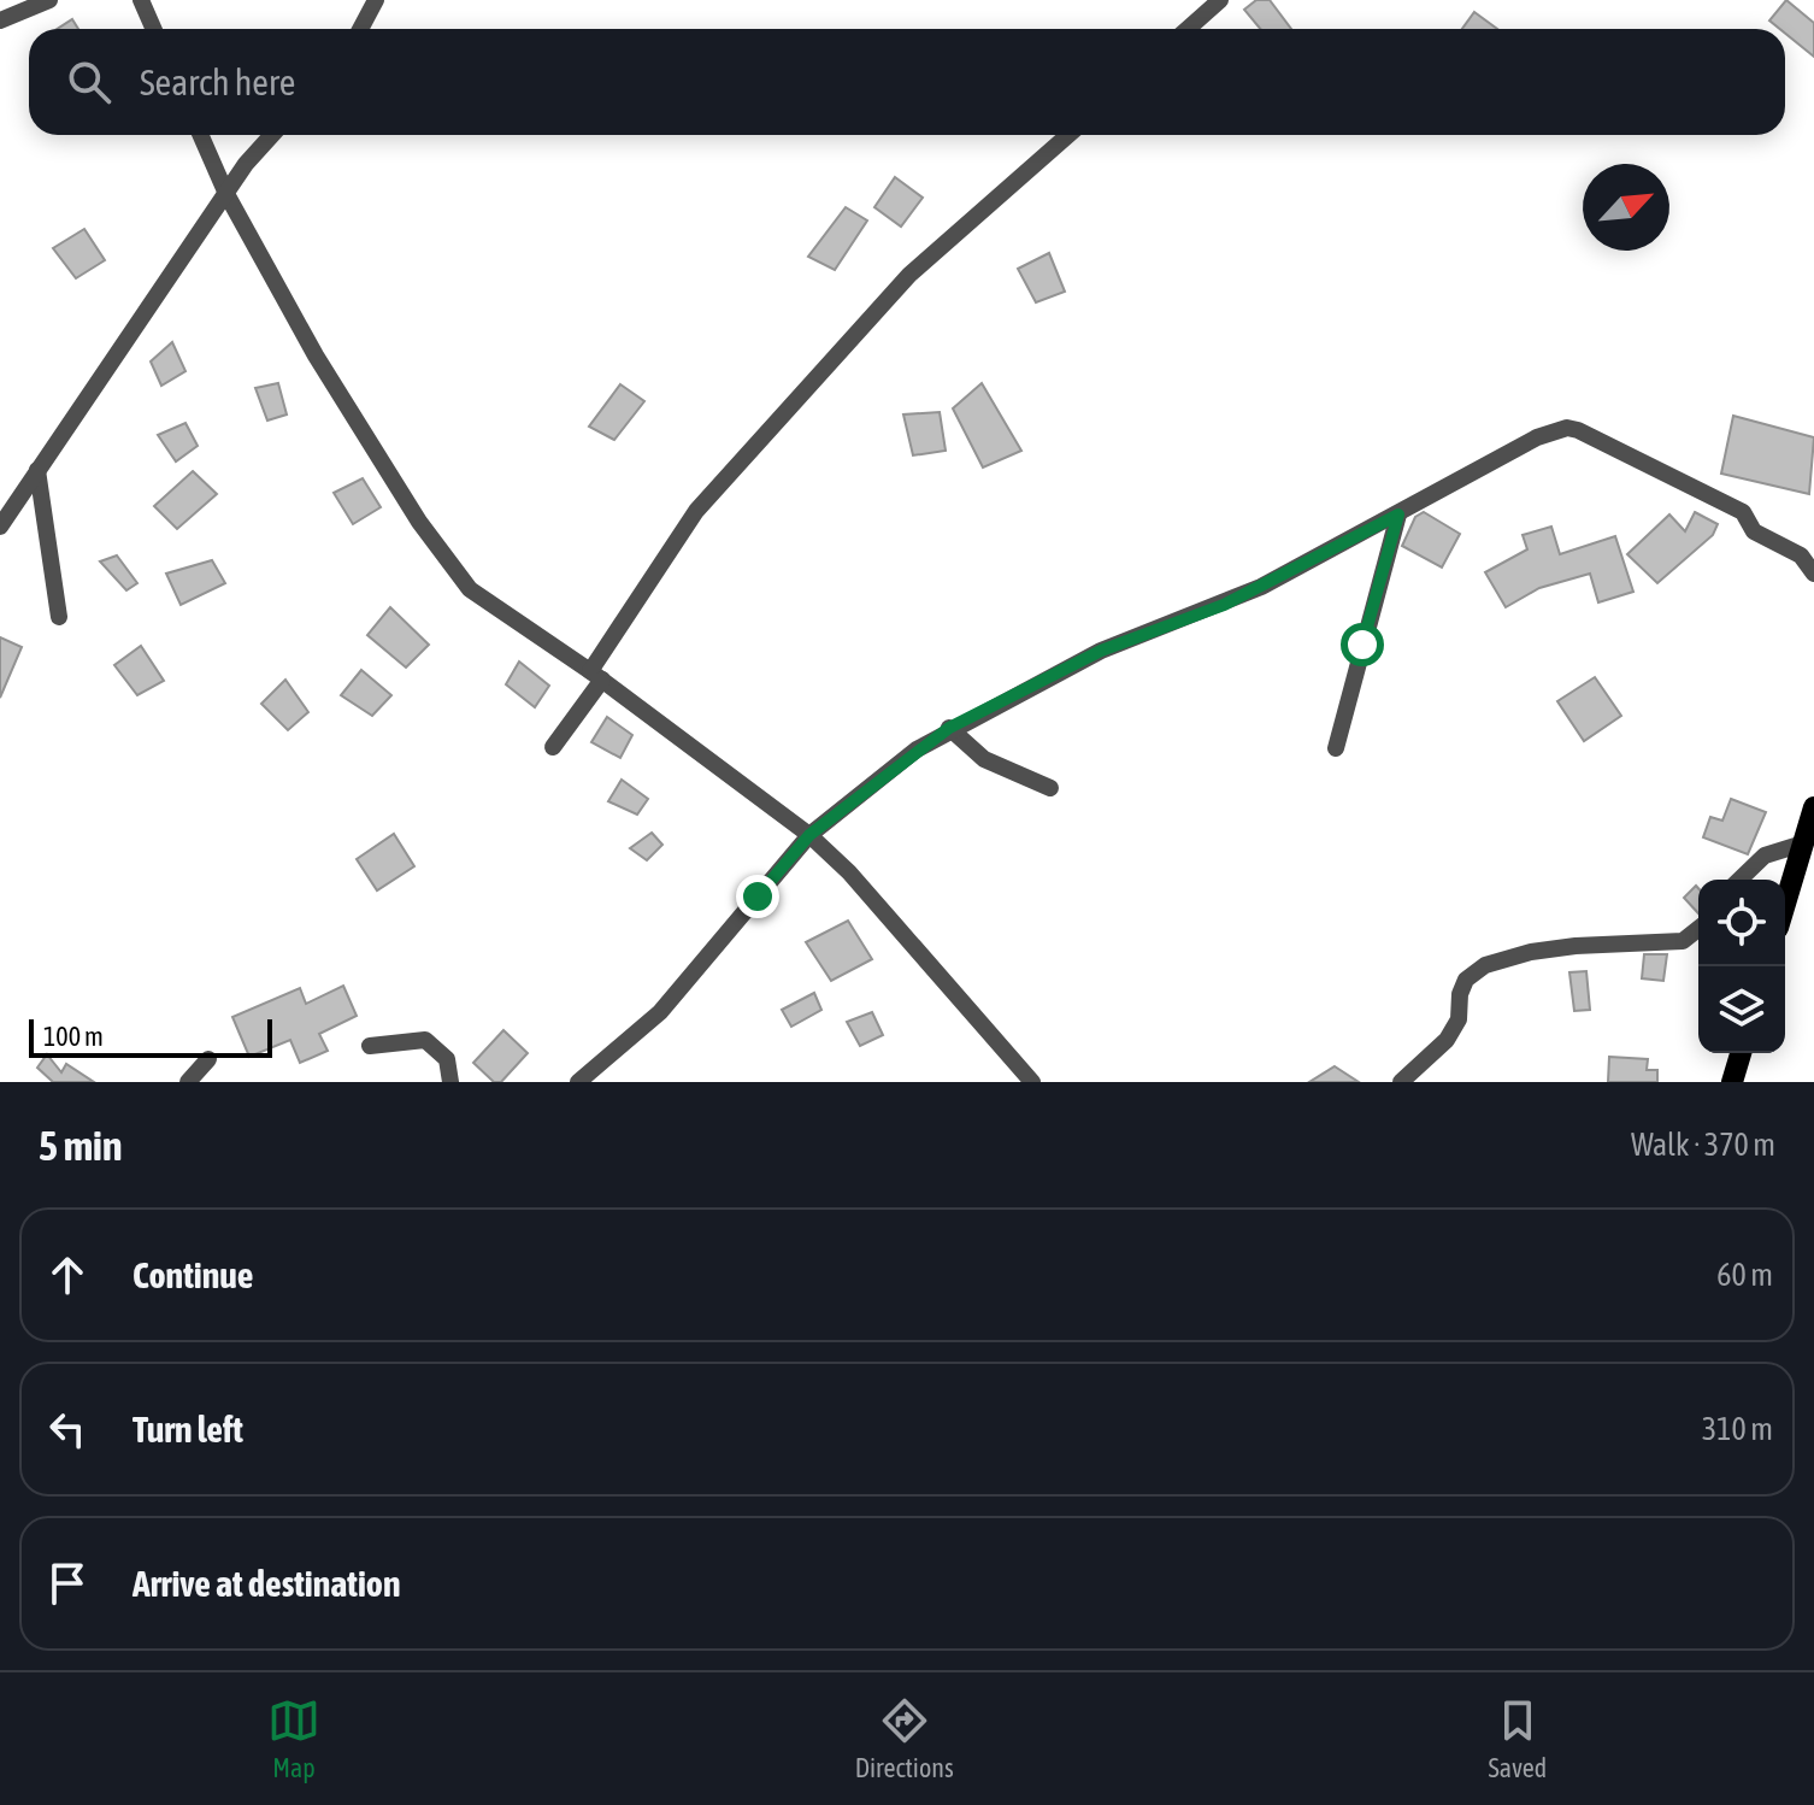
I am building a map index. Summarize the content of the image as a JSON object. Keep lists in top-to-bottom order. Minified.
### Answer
{"scale_bar":"100 m","north":"top right","page":{"search":"Search here","scale":"100 m","heading":["5 min","Walk · 370 m"],"list":[["Continue","60 m"],["Turn left","310 m"],"Arrive at destination"],"nav":["Map","Directions","Saved"]}}
